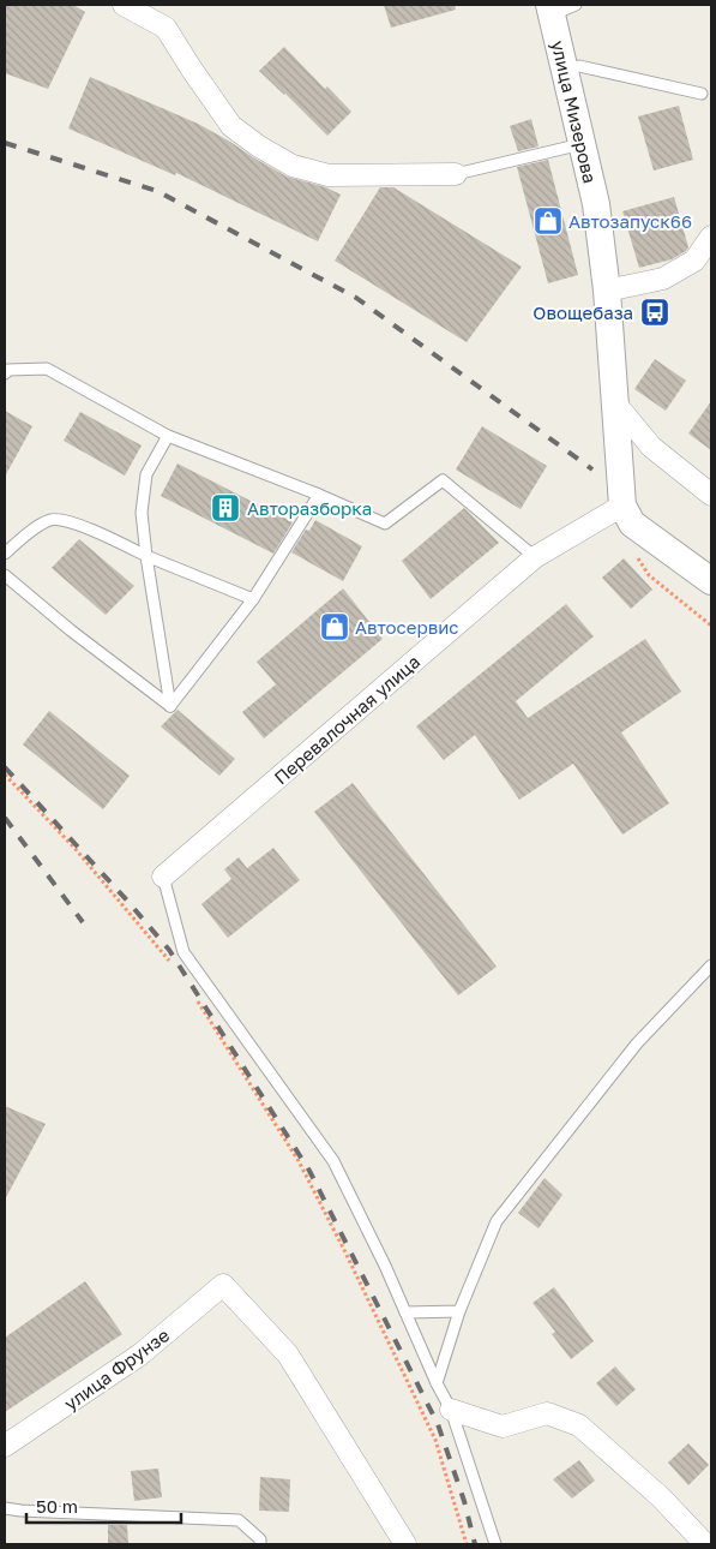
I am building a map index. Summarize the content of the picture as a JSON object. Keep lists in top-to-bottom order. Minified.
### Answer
{"streets":{"street":["улица Мизерова","Перевалочная улица","улица Фрунзе"]},"crossings":[["улица Мизерова","Перевалочная улица"]],"places":{"shop":["Автозапуск66","Автосервис"],"bus stop":["Овощебаза"],"building":["Авторазборка"]},"scale_bar":"50 m"}
